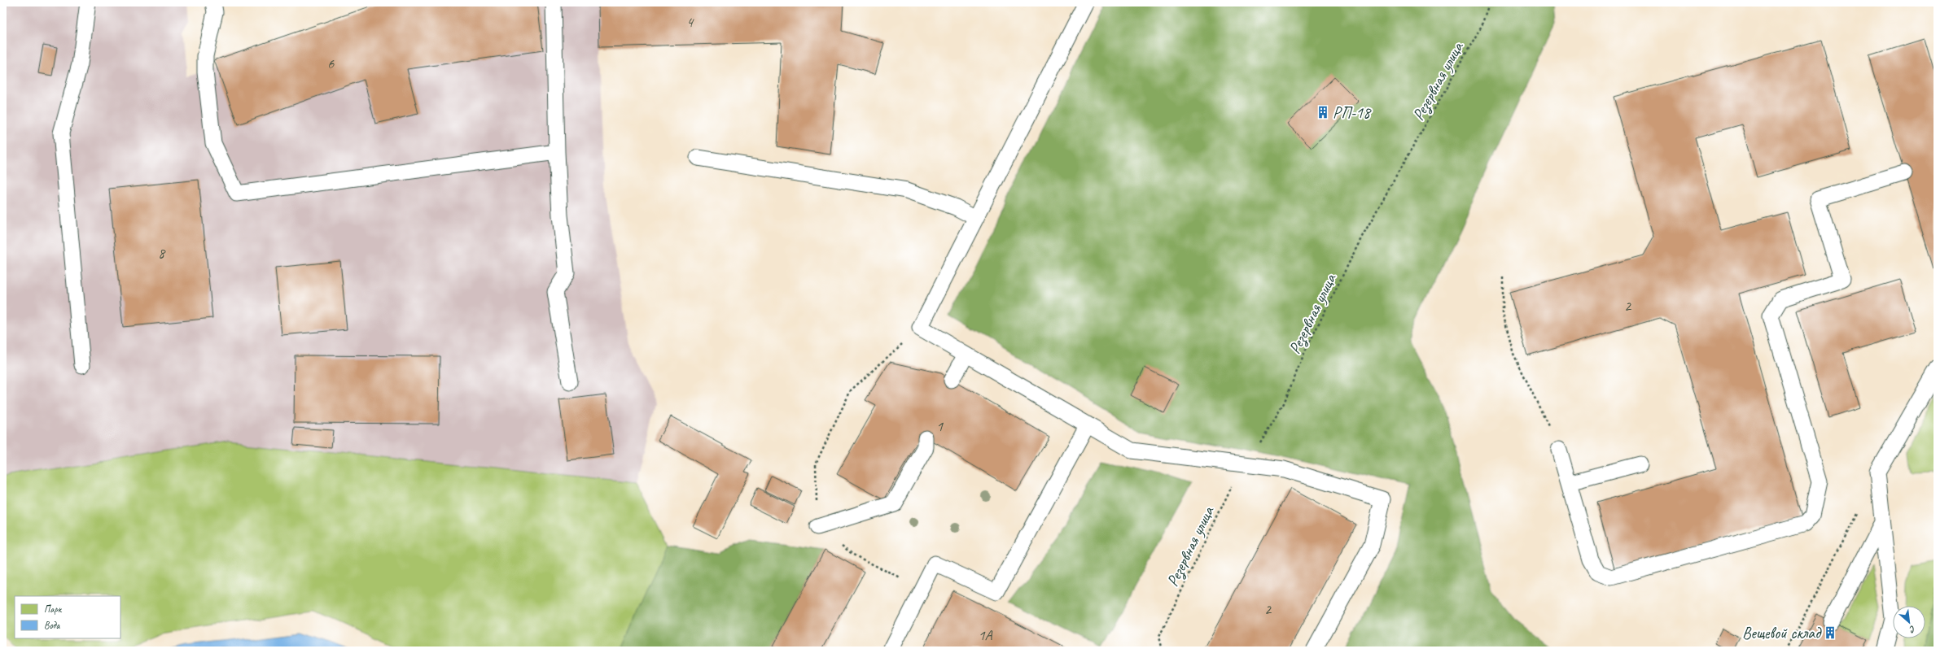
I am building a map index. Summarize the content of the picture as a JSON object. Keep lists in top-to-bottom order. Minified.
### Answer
{"streets":{"path":["Резервная улица"]},"places":{"building":["РП-18","Вещевой склад"]},"house_numbers":["4","6","8","2","1","2","1А"],"legend":["Парк","Вода"],"north":"bottom right"}
